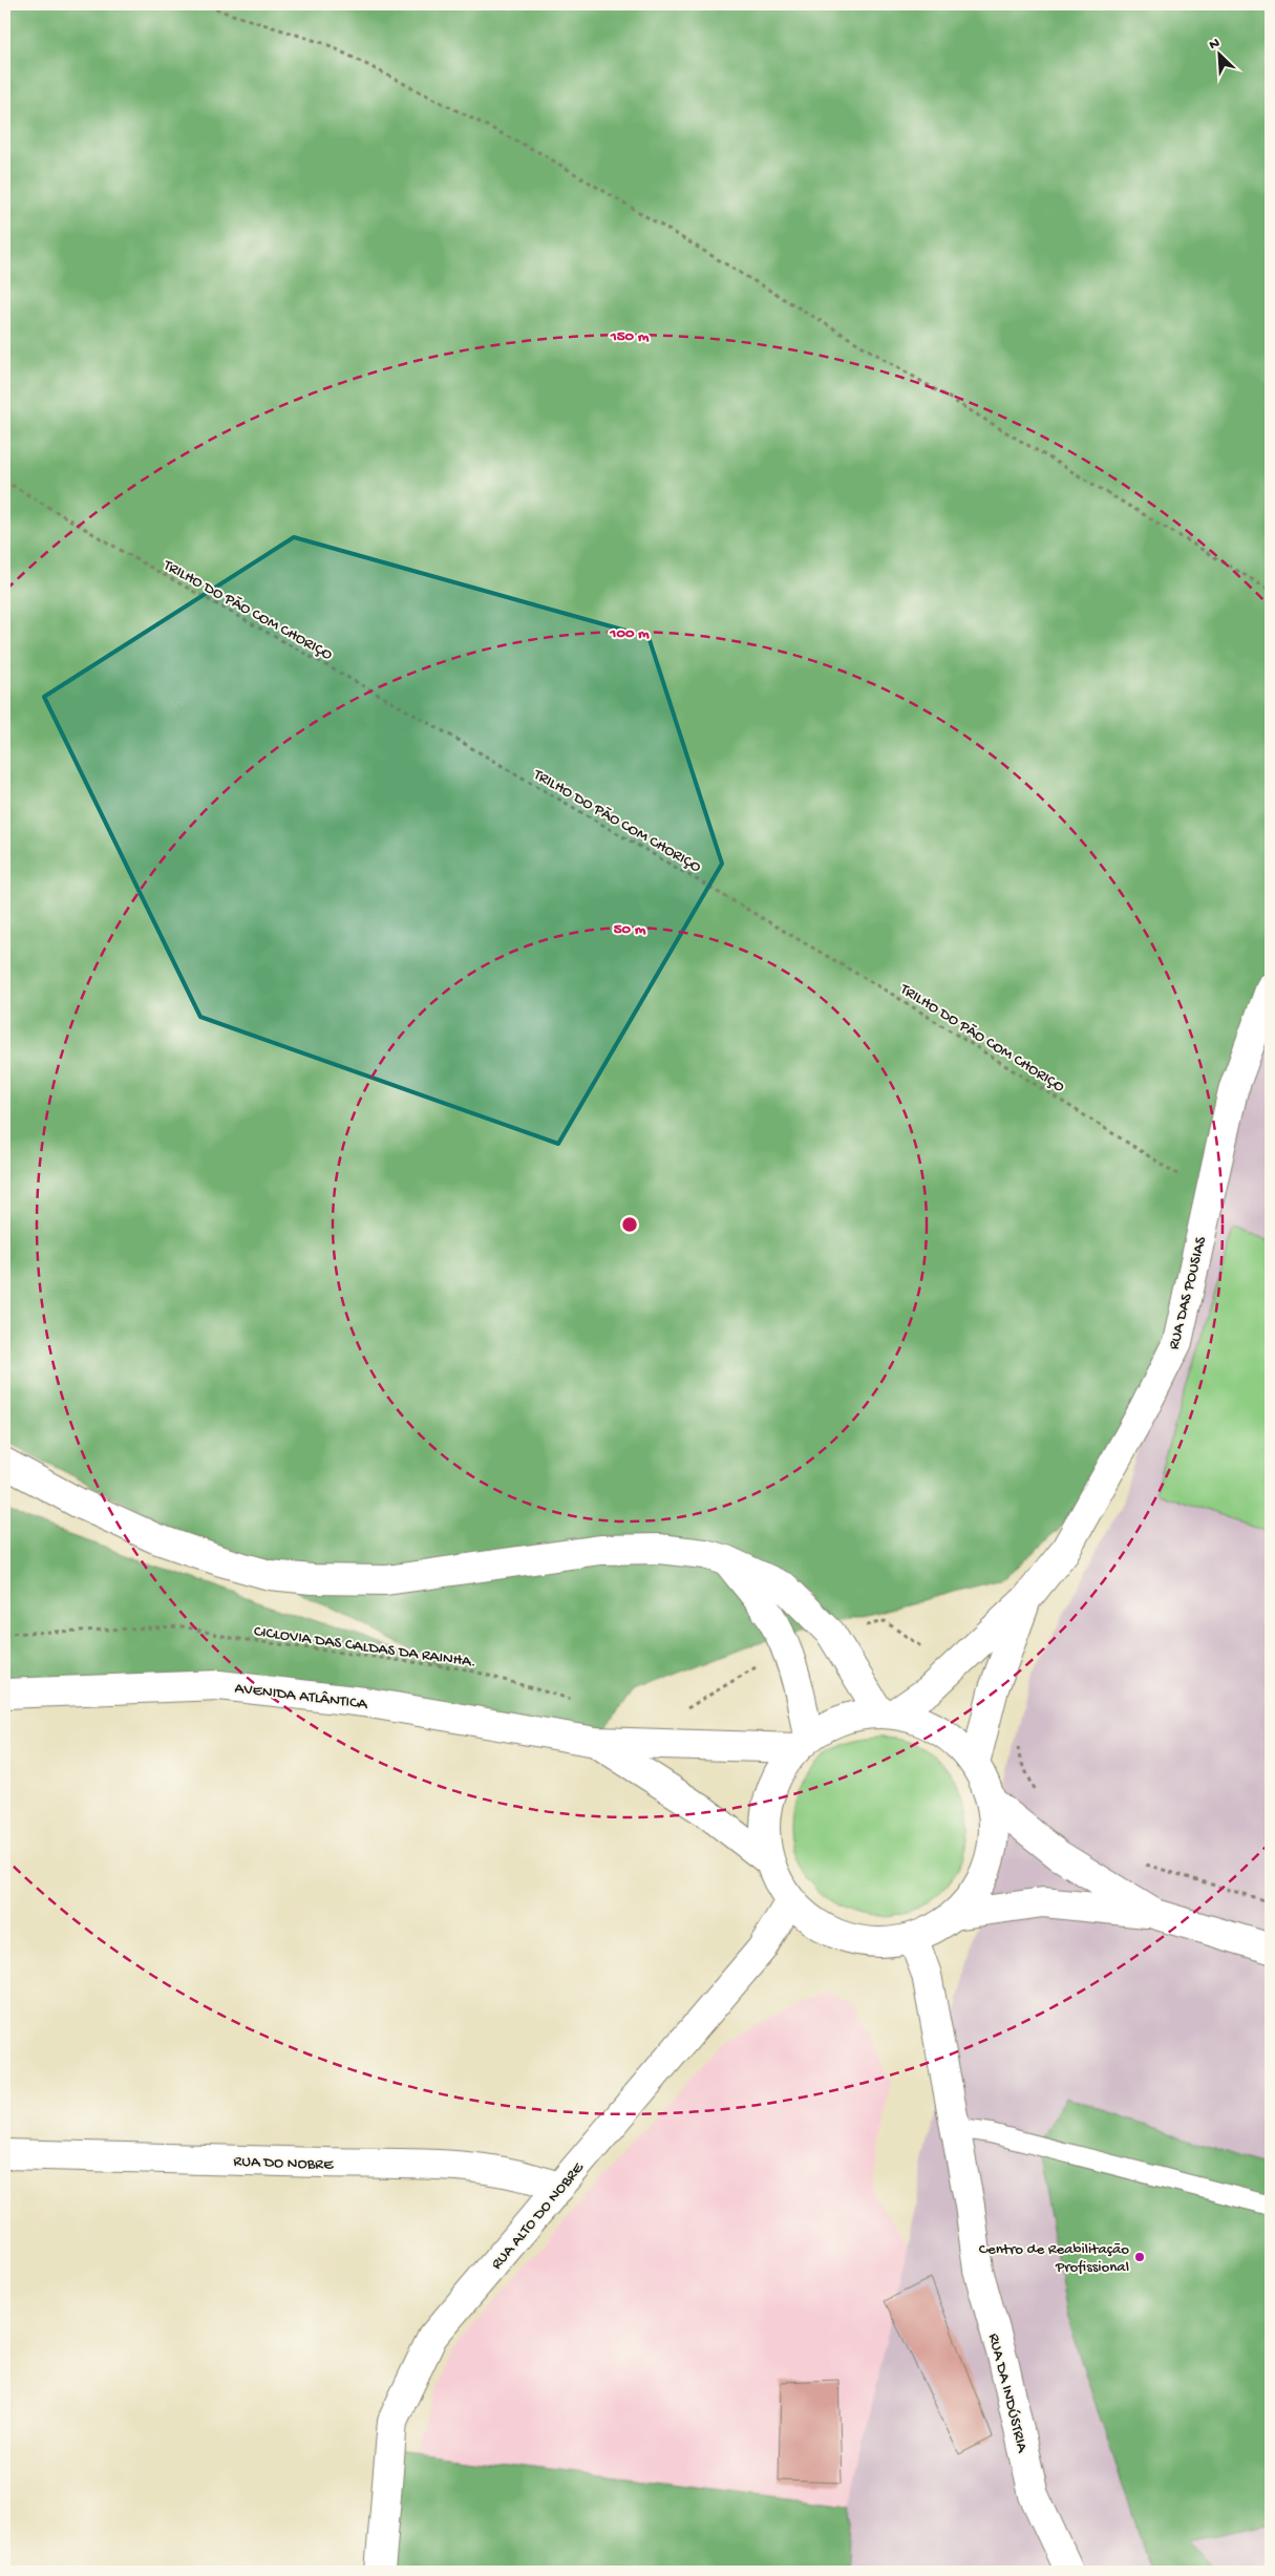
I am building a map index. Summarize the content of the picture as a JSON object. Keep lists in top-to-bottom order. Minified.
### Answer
{"streets":{"street":["RUA DAS POUSIAS","AVENIDA ATLÂNTICA","RUA DO NOBRE","RUA ALTO DO NOBRE","RUA DA INDÚSTRIA"],"path":["TRILHO DO PÃO COM CHORIÇO","CICLOVIA DAS CALDAS DA RAINHA."]},"crossings":[["TRILHO DO PÃO COM CHORIÇO","RUA DAS POUSIAS"],["AVENIDA ATLÂNTICA","RUA ALTO DO NOBRE"],["AVENIDA ATLÂNTICA","RUA DA INDÚSTRIA"],["RUA DO NOBRE","RUA ALTO DO NOBRE"]],"places":["Centro de Reabilitação Profissional"],"north":"top left","rings":["150 m","100 m","50 m"]}
